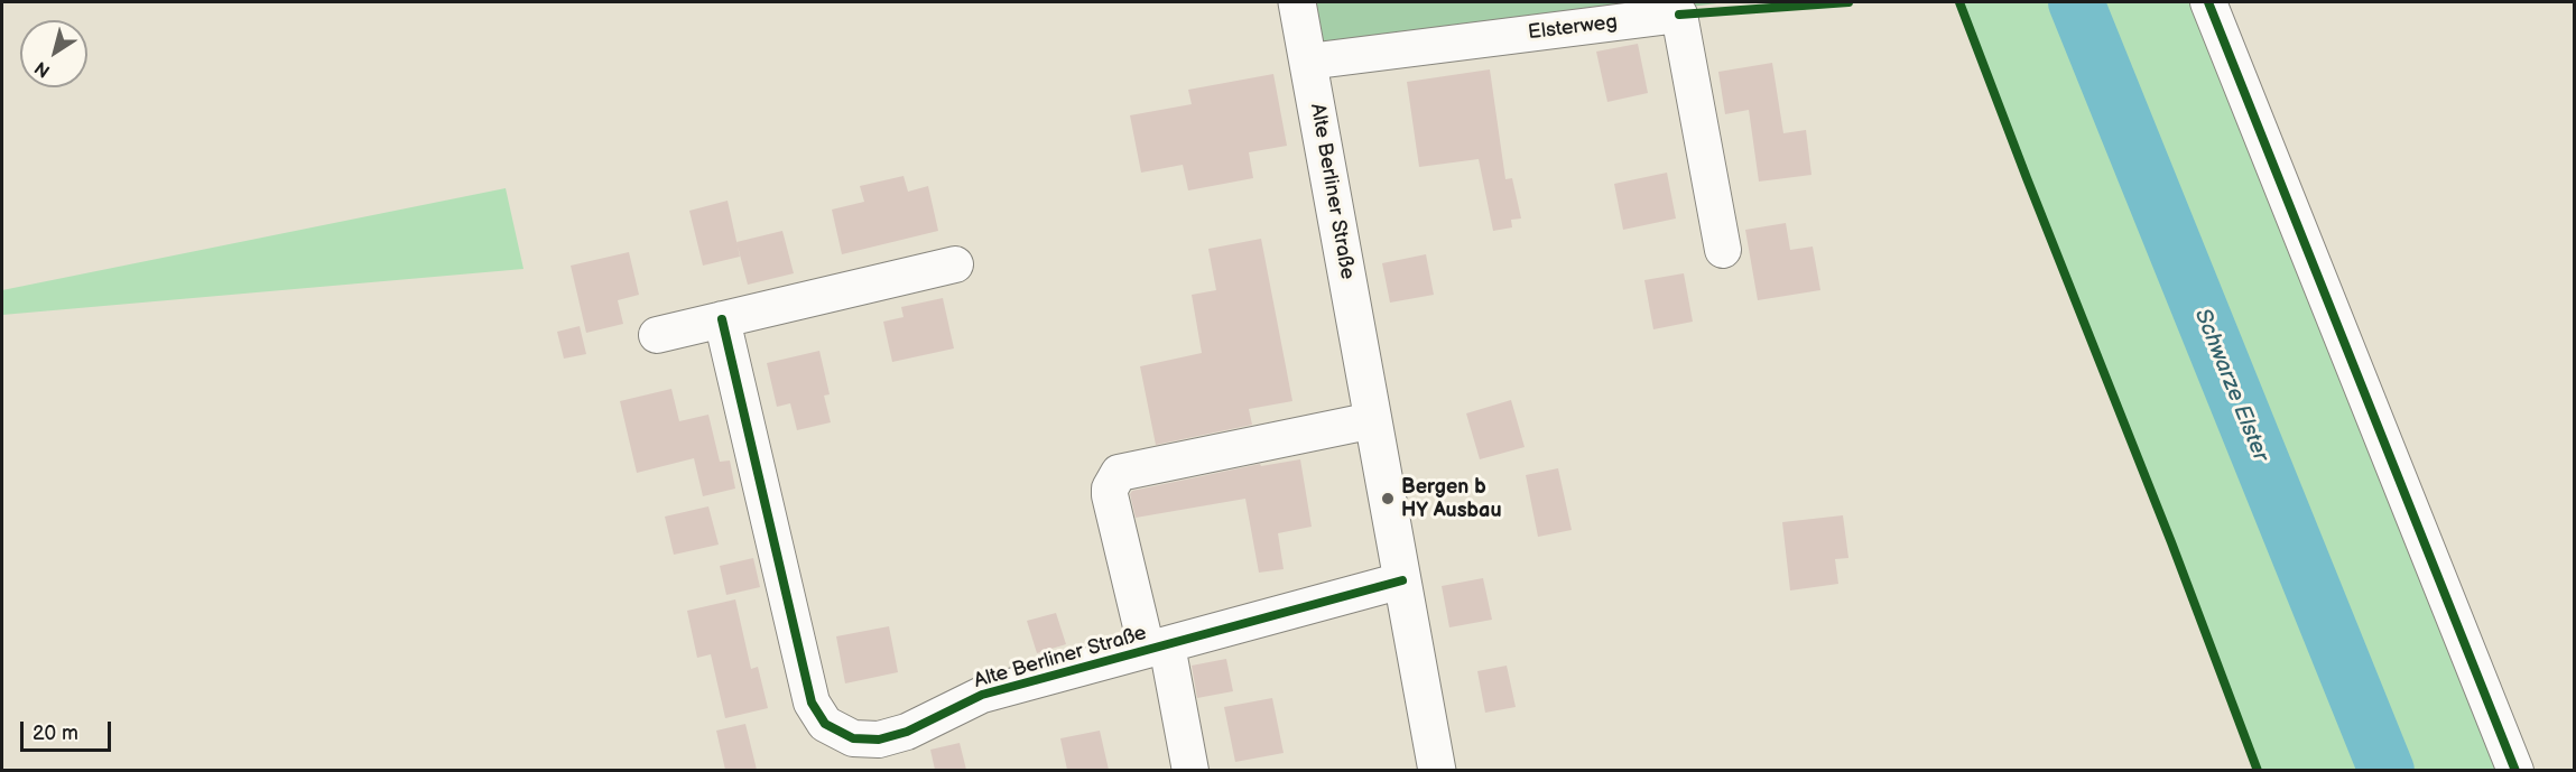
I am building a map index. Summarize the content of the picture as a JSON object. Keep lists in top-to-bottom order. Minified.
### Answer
{"streets":{"main road":["Alte Berliner Straße"],"street":["Elsterweg"]},"crossings":[["Elsterweg","Alte Berliner Straße"]],"water":["Schwarze Elster"],"places":["Bergen b HY Ausbau"],"scale_bar":"20 m","north":"bottom left"}
